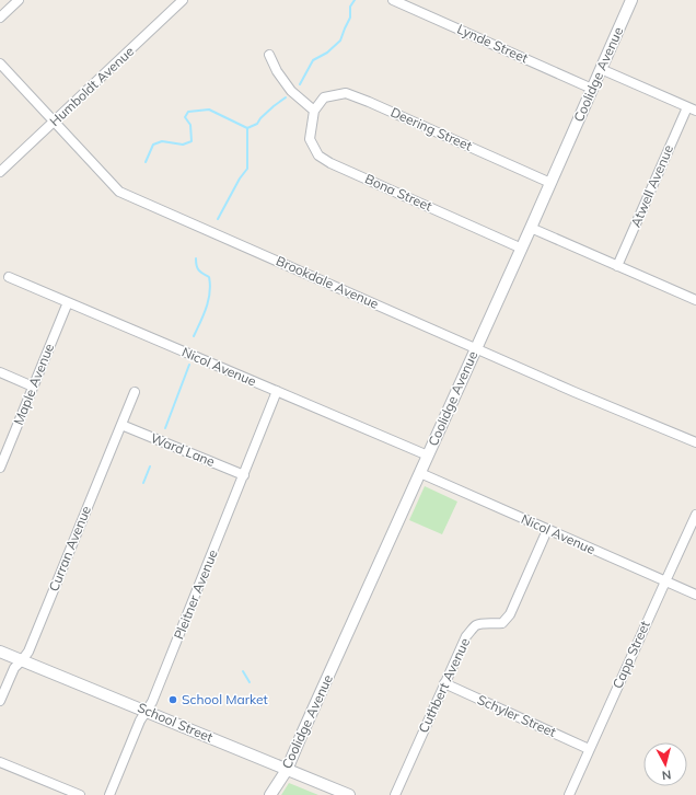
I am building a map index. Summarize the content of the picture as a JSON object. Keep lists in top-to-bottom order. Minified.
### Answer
{"streets":{"street":["Lynde Street","Coolidge Avenue","Humboldt Avenue","Deering Street","Atwell Avenue","Bona Street","Brookdale Avenue","Nicol Avenue","Maple Avenue","Ward Lane","Curran Avenue","Pleitner Avenue","Capp Street","Cuthbert Avenue","Schyler Street","School Street"]},"crossings":[["Lynde Street","Coolidge Avenue"],["Coolidge Avenue","Deering Street"],["Coolidge Avenue","Bona Street"],["Coolidge Avenue","Brookdale Avenue"],["Coolidge Avenue","Nicol Avenue"],["Coolidge Avenue","School Street"],["Humboldt Avenue","Brookdale Avenue"],["Deering Street","Bona Street"],["Nicol Avenue","Maple Avenue"],["Nicol Avenue","Pleitner Avenue"],["Nicol Avenue","Capp Street"],["Nicol Avenue","Cuthbert Avenue"],["Ward Lane","Curran Avenue"],["Ward Lane","Pleitner Avenue"],["Curran Avenue","School Street"],["Pleitner Avenue","School Street"],["Capp Street","Schyler Street"],["Cuthbert Avenue","Schyler Street"]],"places":["School Market"],"north":"bottom"}
